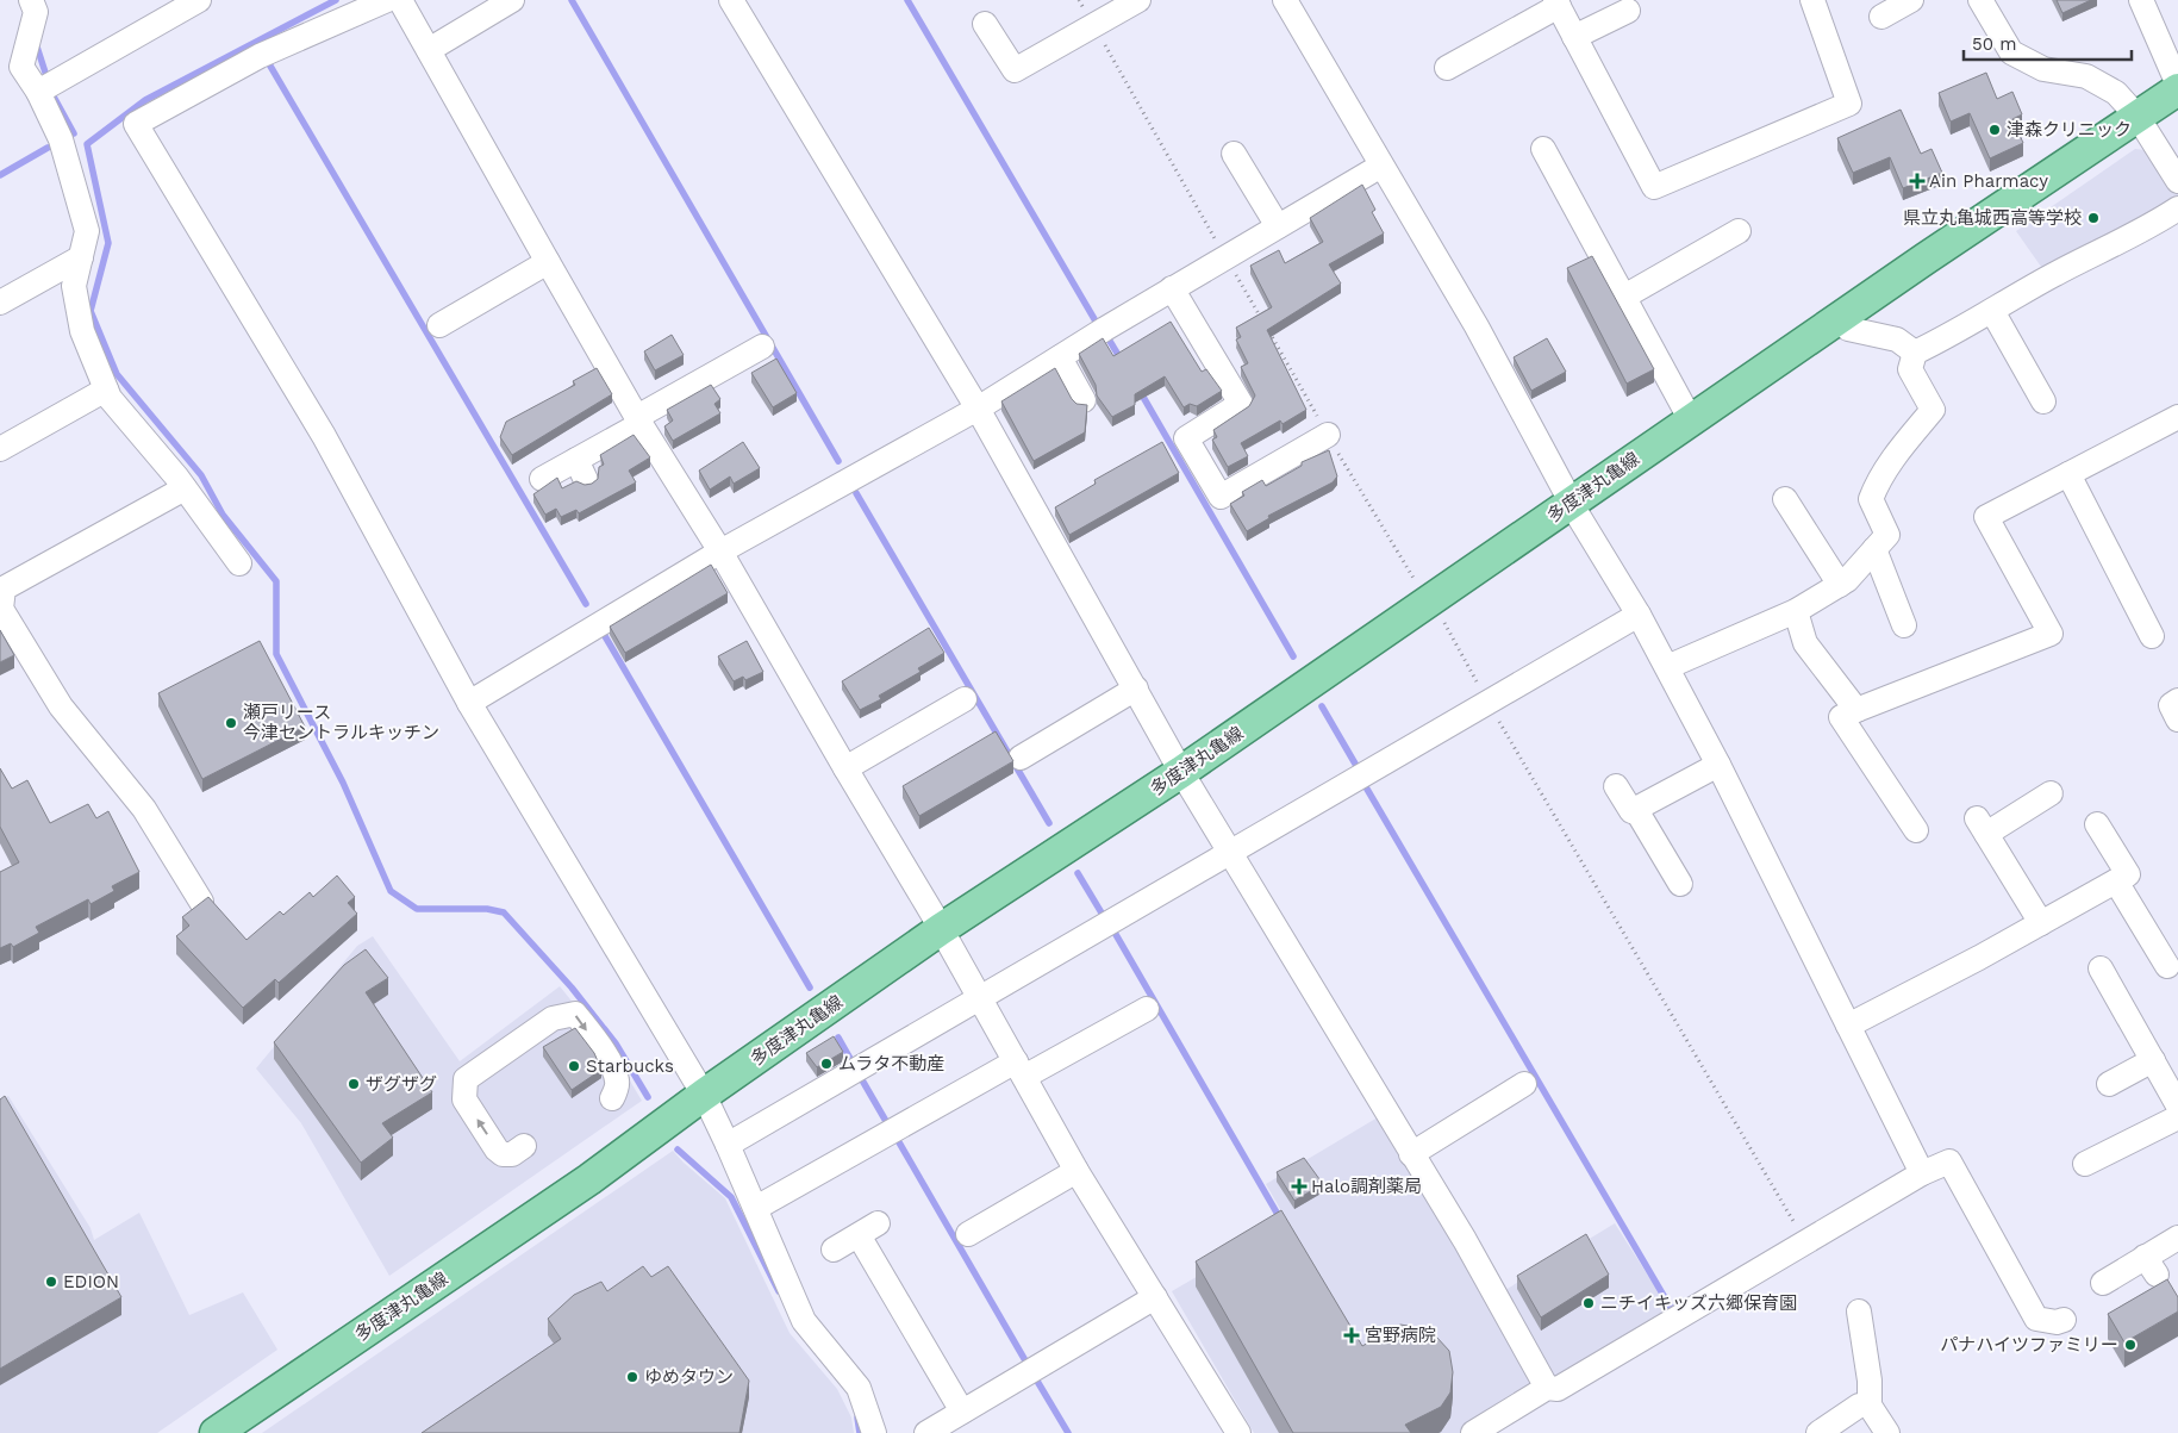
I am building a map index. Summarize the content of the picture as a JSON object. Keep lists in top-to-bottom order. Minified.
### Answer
{"streets":{"main road":["多度津丸亀線"]},"places":{"other":["津森クリニック","県立丸亀城西高等学校","瀬戸リース 今津セントラルキッチン","ムラタ不動産","Starbucks","ザグザグ","EDION","ニチイキッズ六郷保育園","パナハイツファミリー","ゆめタウン"],"health":["Ain Pharmacy","Halo調剤薬局","宮野病院"]},"scale_bar":"50 m"}
